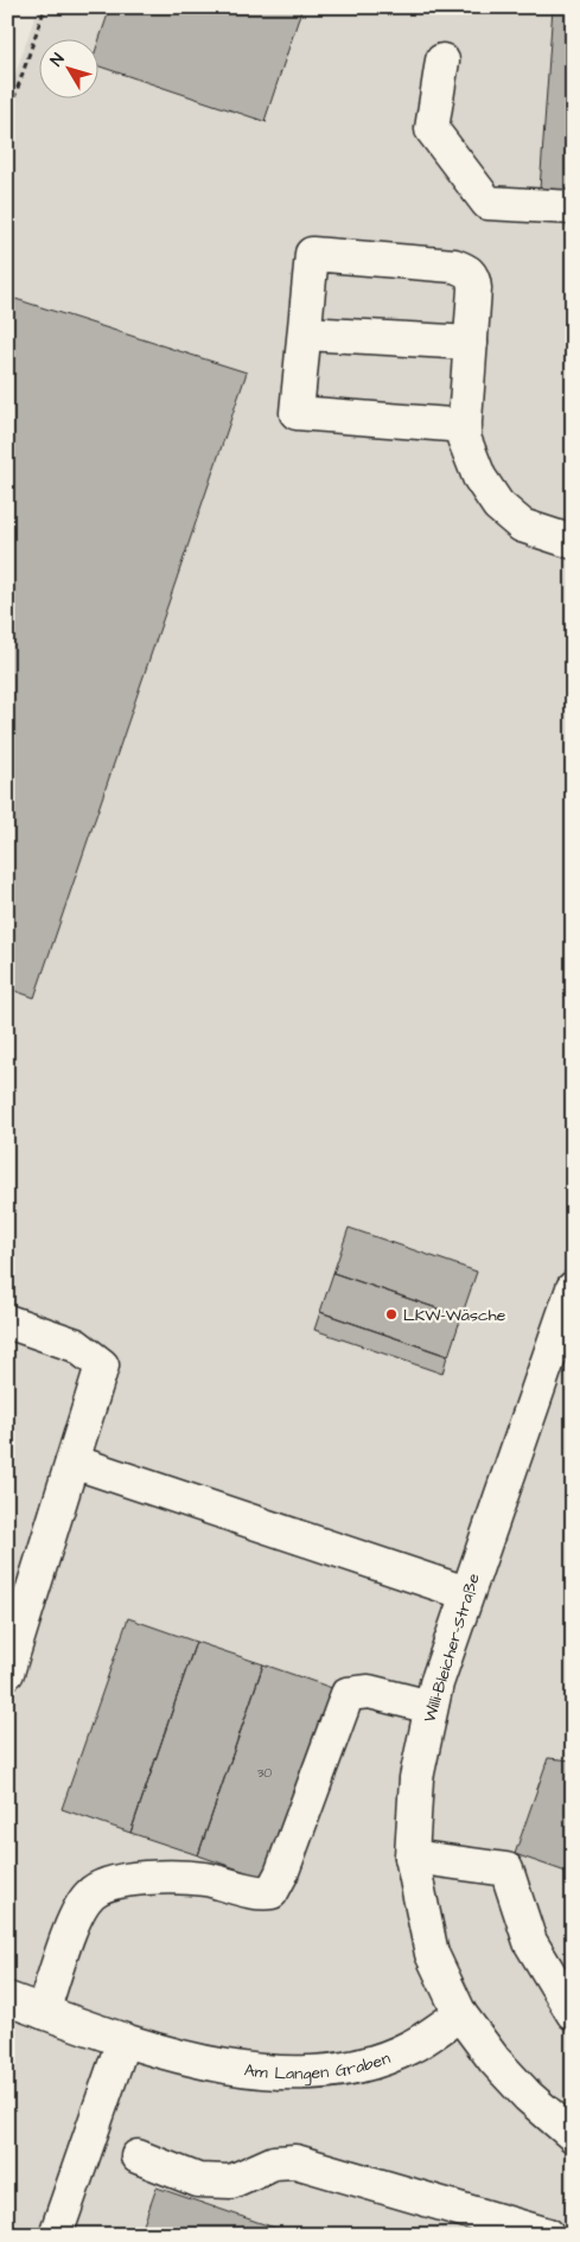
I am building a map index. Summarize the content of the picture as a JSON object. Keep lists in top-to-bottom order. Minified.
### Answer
{"streets":{"street":["Willi-Bleicher-Straße","Am Langen Graben"]},"crossings":[["Willi-Bleicher-Straße","Am Langen Graben"]],"places":["LKW-Wäsche"],"house_numbers":["30"],"north":"top left"}
